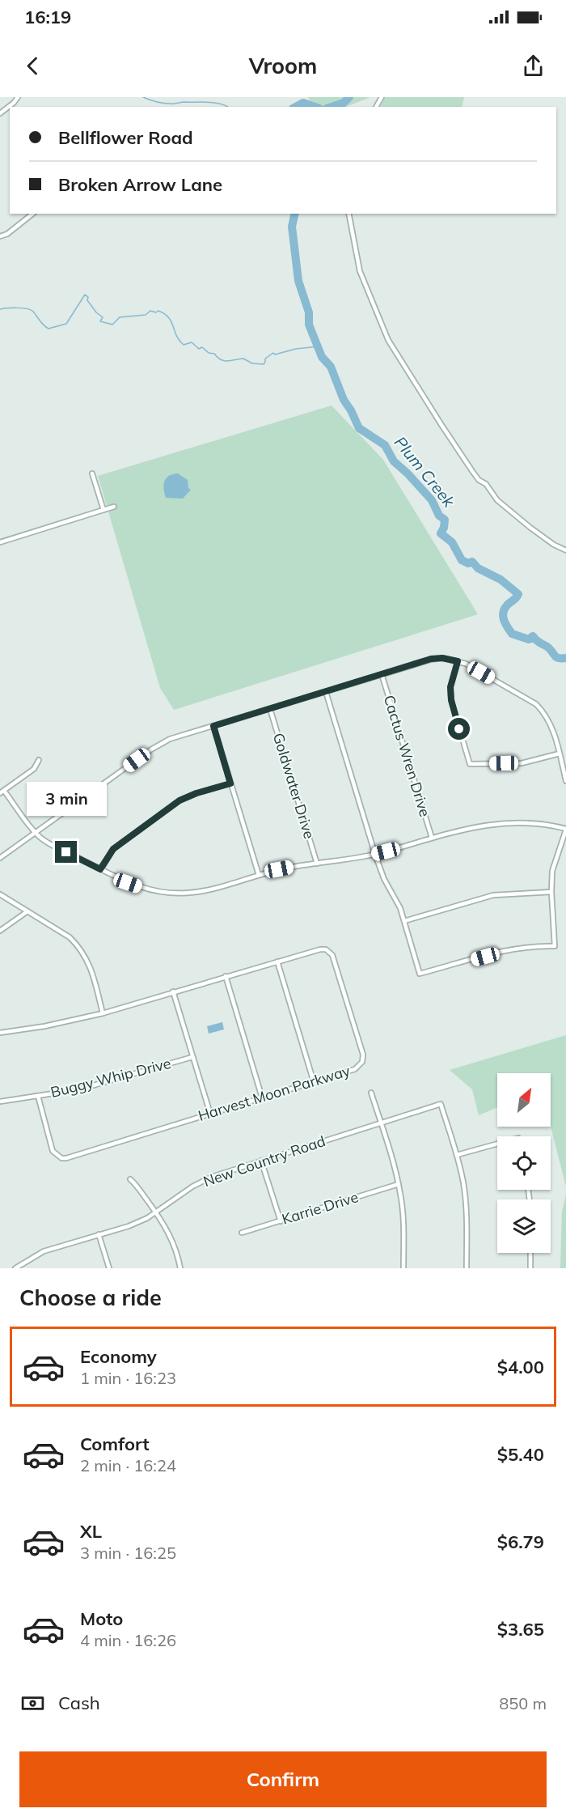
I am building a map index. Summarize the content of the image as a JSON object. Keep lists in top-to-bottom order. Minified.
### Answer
{"streets":{"street":["Cactus Wren Drive","Goldwater Drive","Buggy Whip Drive","Harvest Moon Parkway","New Country Road","Karrie Drive"]},"crossings":[["Buggy Whip Drive","Harvest Moon Parkway"]],"water":["Plum Creek"],"north":"top right","page":{"status":"16:19","header":"Vroom","banner":["Bellflower Road","Broken Arrow Lane"],"bubble":"3 min","heading":"Choose a ride","list":[{"name":"Economy","note":"1 min · 16:23","value":"$4.00"},{"name":"Comfort","note":"2 min · 16:24","value":"$5.40"},{"name":"XL","note":"3 min · 16:25","value":"$6.79"},{"name":"Moto","note":"4 min · 16:26","value":"$3.65"}],"pay":["Cash","850 m"],"buttons":"Confirm"}}
